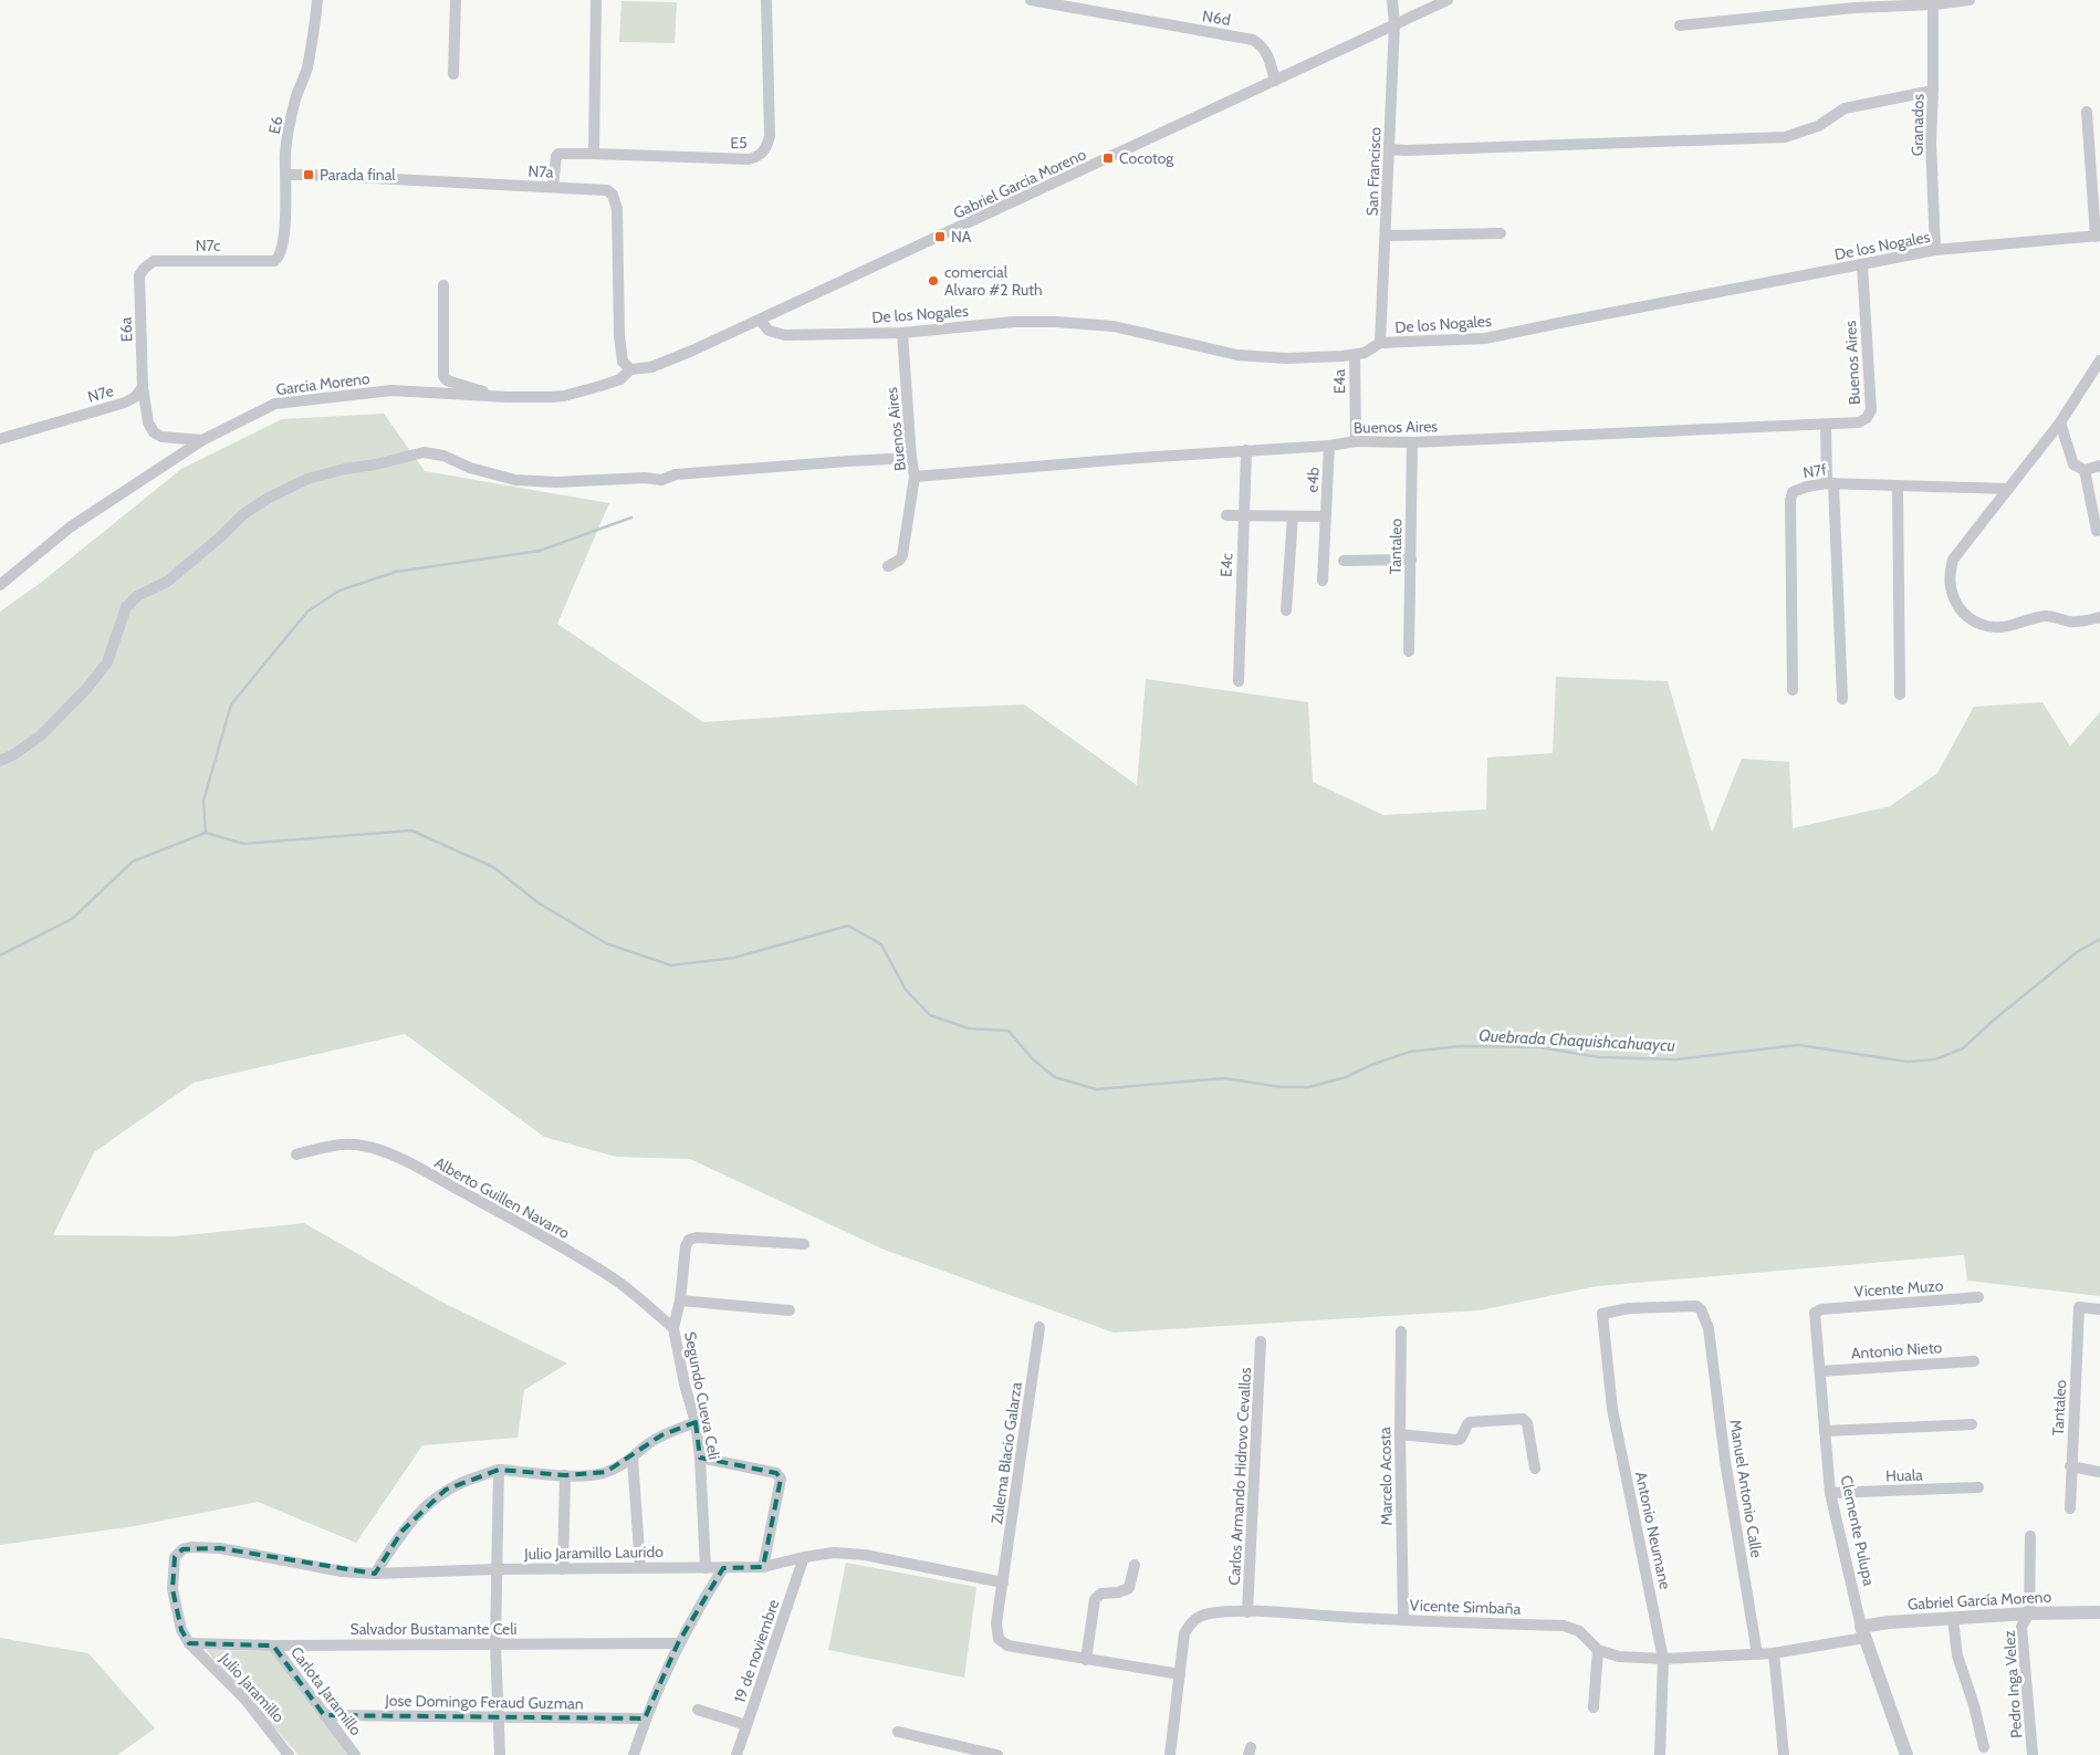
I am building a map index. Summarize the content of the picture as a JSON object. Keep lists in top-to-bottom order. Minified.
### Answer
{"streets":{"street":["N6d","E6","Granados","E5","N7a","San Francisco","Gabriel Garcia Moreno","N7c","De los Nogales","E6a","Buenos Aires","E4a","Garcia Moreno","N7e","N7f","e4b","Tantaleo","E4c","Alberto Guillen Navarro","Vicente Muzo","Antonio Nieto","Segundo Cueva Celi","Zulema Blacio Galarza","Huala","Carlos Armando Hidrovo Cevallos","Marcelo Acosta","Manuel Antonio Calle","Antonio Neumane","Clemente Pulupa","Julio Jaramillo Laurido","Gabriel García Moreno","Vicente Simbaña","Salvador Bustamante Celi","19 de noviembre","Pedro Inga Velez","Julio Jaramillo","Carlota Jaramillo","Jose Domingo Feraud Guzman"]},"crossings":[["N6d","Gabriel Garcia Moreno"],["E6","N7a"],["E6","N7c"],["Granados","De los Nogales"],["E5","N7a"],["N7a","Gabriel Garcia Moreno"],["N7a","Garcia Moreno"],["San Francisco","Gabriel Garcia Moreno"],["San Francisco","De los Nogales"],["Gabriel Garcia Moreno","De los Nogales"],["Gabriel Garcia Moreno","Garcia Moreno"],["N7c","E6a"],["De los Nogales","Buenos Aires"],["De los Nogales","E4a"],["E6a","N7e"],["Buenos Aires","E4a"],["Buenos Aires","e4b"],["Buenos Aires","Tantaleo"],["Buenos Aires","E4c"],["Alberto Guillen Navarro","Segundo Cueva Celi"],["Vicente Muzo","Clemente Pulupa"],["Antonio Nieto","Clemente Pulupa"],["Segundo Cueva Celi","Julio Jaramillo Laurido"],["Zulema Blacio Galarza","Julio Jaramillo Laurido"],["Huala","Clemente Pulupa"],["Carlos Armando Hidrovo Cevallos","Vicente Simbaña"],["Marcelo Acosta","Vicente Simbaña"],["Manuel Antonio Calle","Antonio Neumane"],["Manuel Antonio Calle","Vicente Simbaña"],["Antonio Neumane","Vicente Simbaña"],["Clemente Pulupa","Gabriel García Moreno"],["Clemente Pulupa","Vicente Simbaña"],["Julio Jaramillo Laurido","Salvador Bustamante Celi"],["Julio Jaramillo Laurido","19 de noviembre"],["Julio Jaramillo Laurido","Julio Jaramillo"],["Gabriel García Moreno","Vicente Simbaña"],["Gabriel García Moreno","Pedro Inga Velez"],["Salvador Bustamante Celi","Julio Jaramillo"],["Salvador Bustamante Celi","Carlota Jaramillo"],["Carlota Jaramillo","Jose Domingo Feraud Guzman"]],"water":["Quebrada Chaquishcahuaycu"],"places":{"transit":["Cocotog","Parada final","NA"],"other":["comercial Alvaro #2 Ruth"]}}
